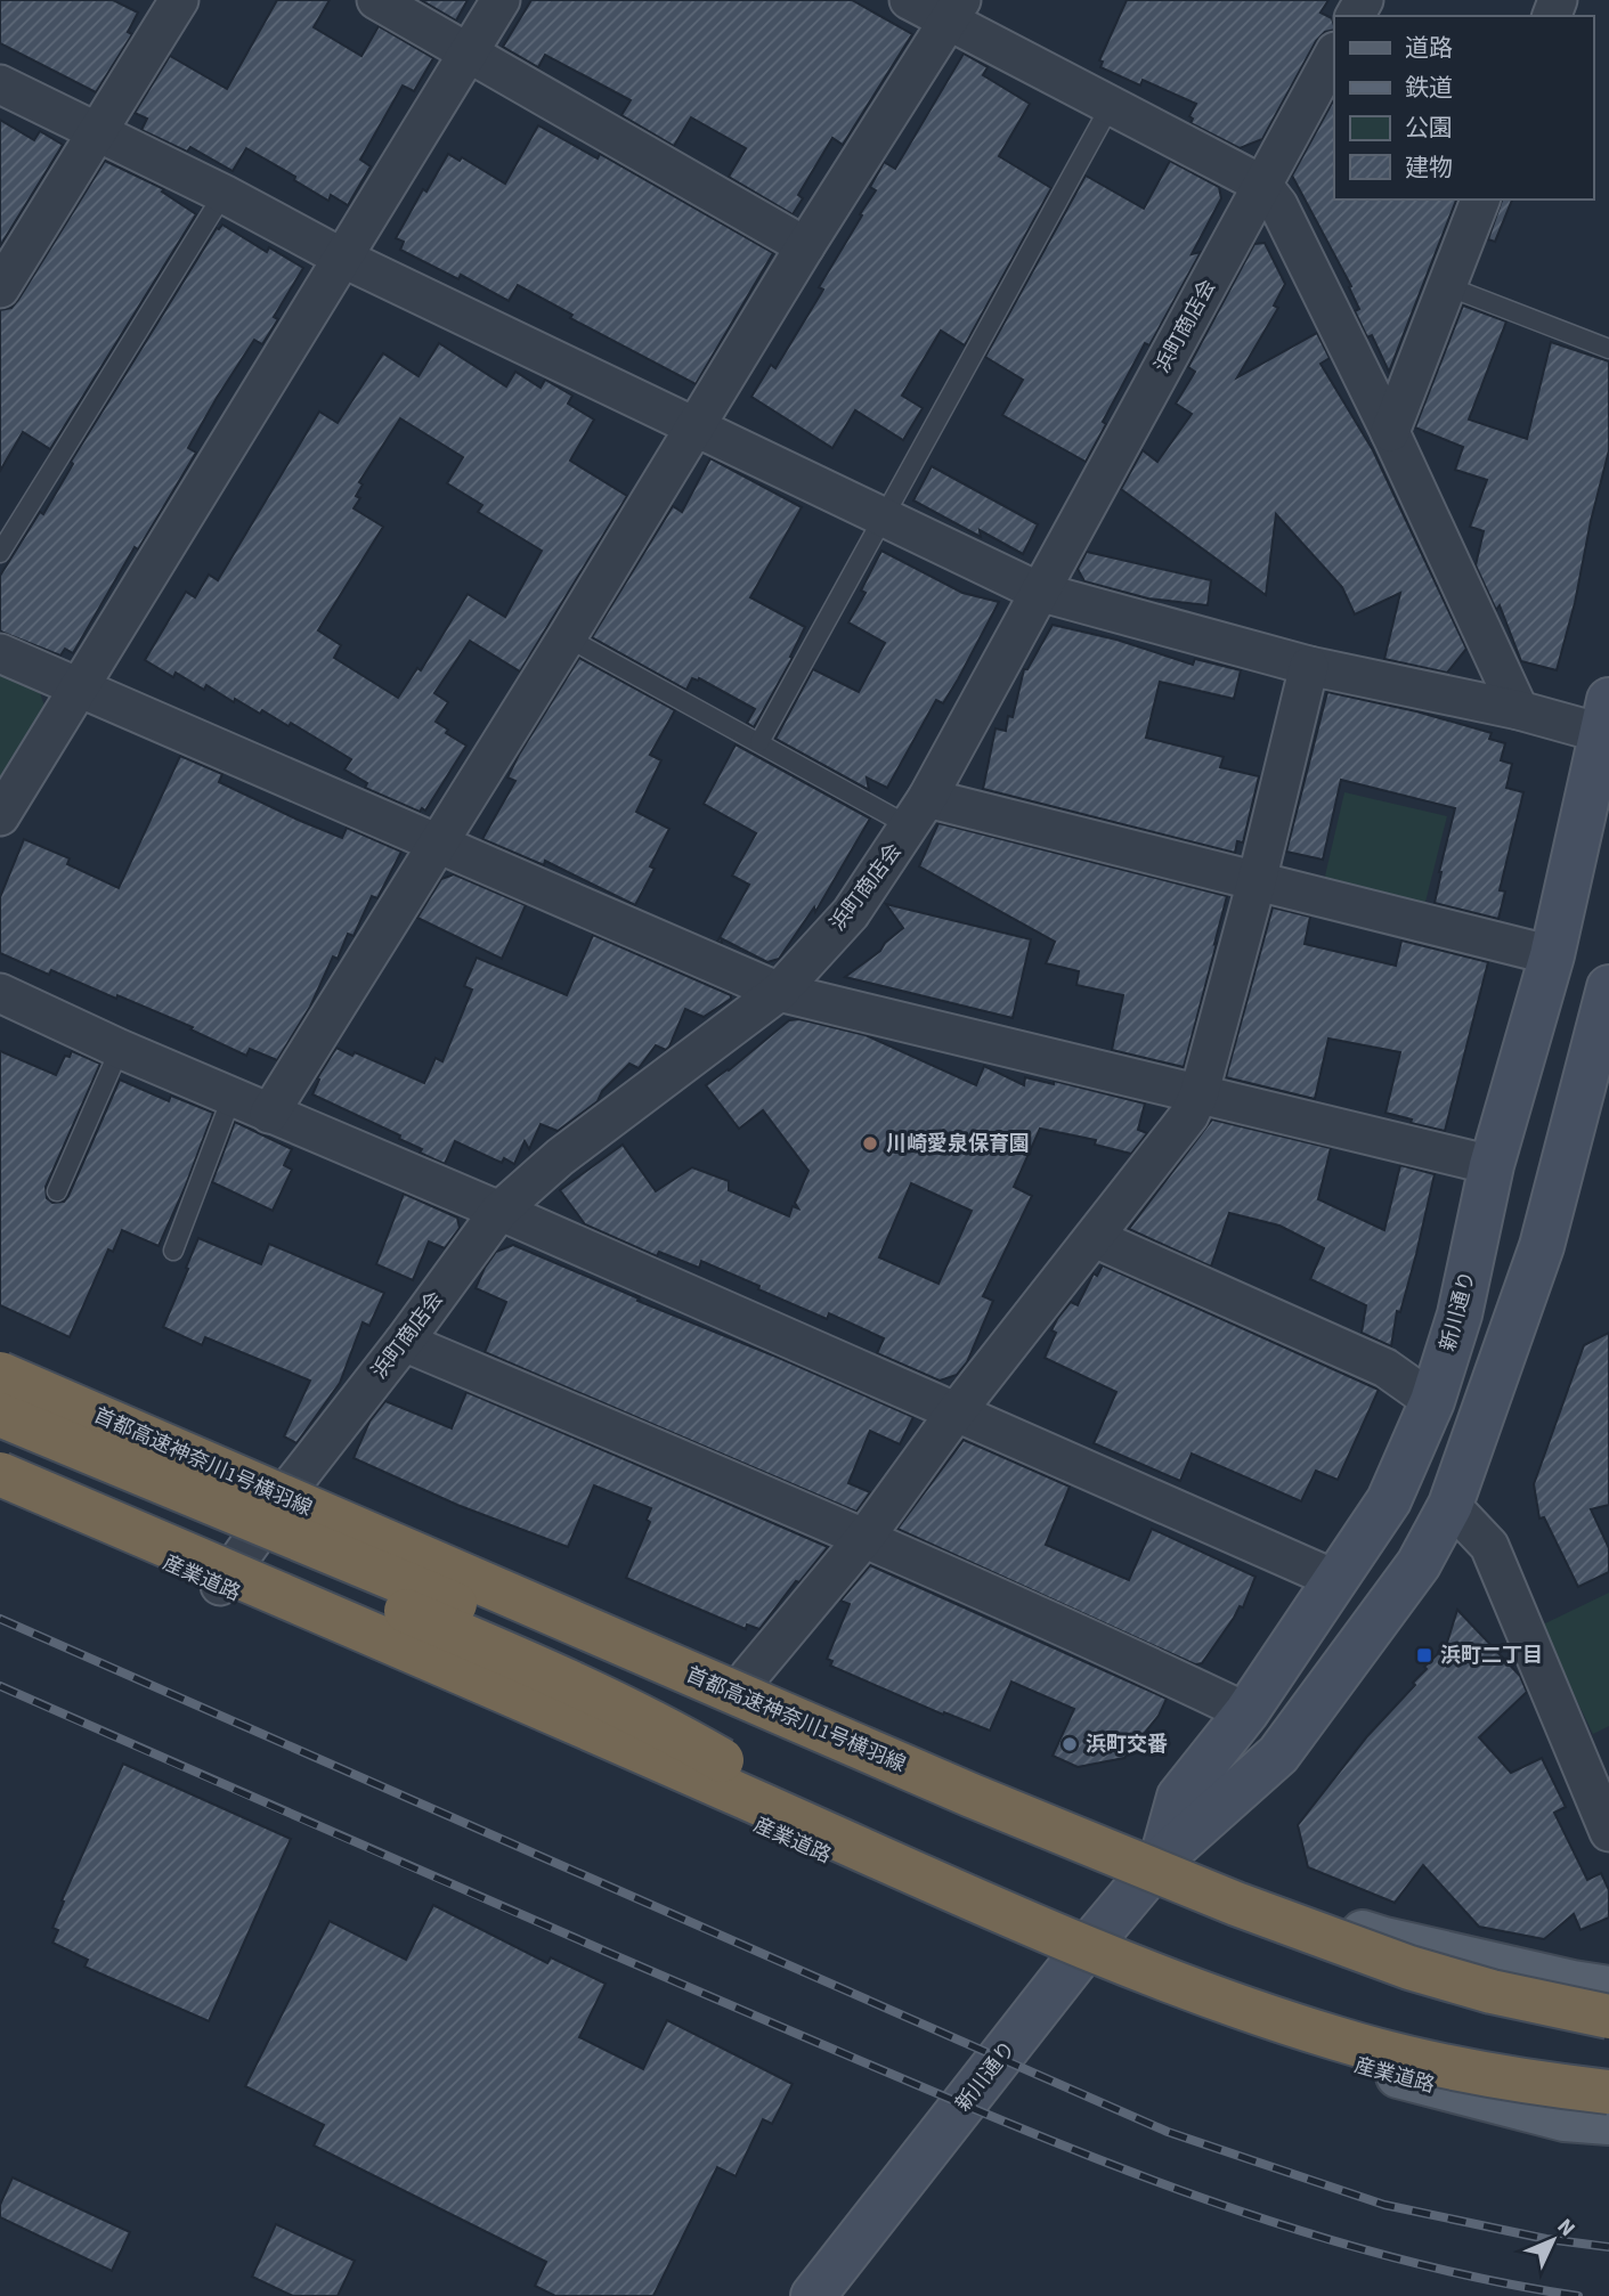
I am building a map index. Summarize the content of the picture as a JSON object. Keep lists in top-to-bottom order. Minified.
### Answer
{"streets":{"highway":["首都高速神奈川1号横羽線"],"main road":["新川通り","産業道路"],"street":["浜町商店会"]},"crossings":[["浜町商店会","産業道路"],["新川通り","産業道路"]],"places":{"other":["川崎愛泉保育園","浜町交番"],"transit":["浜町二丁目"]},"legend":["道路","鉄道","公園","建物"],"north":"top right"}
